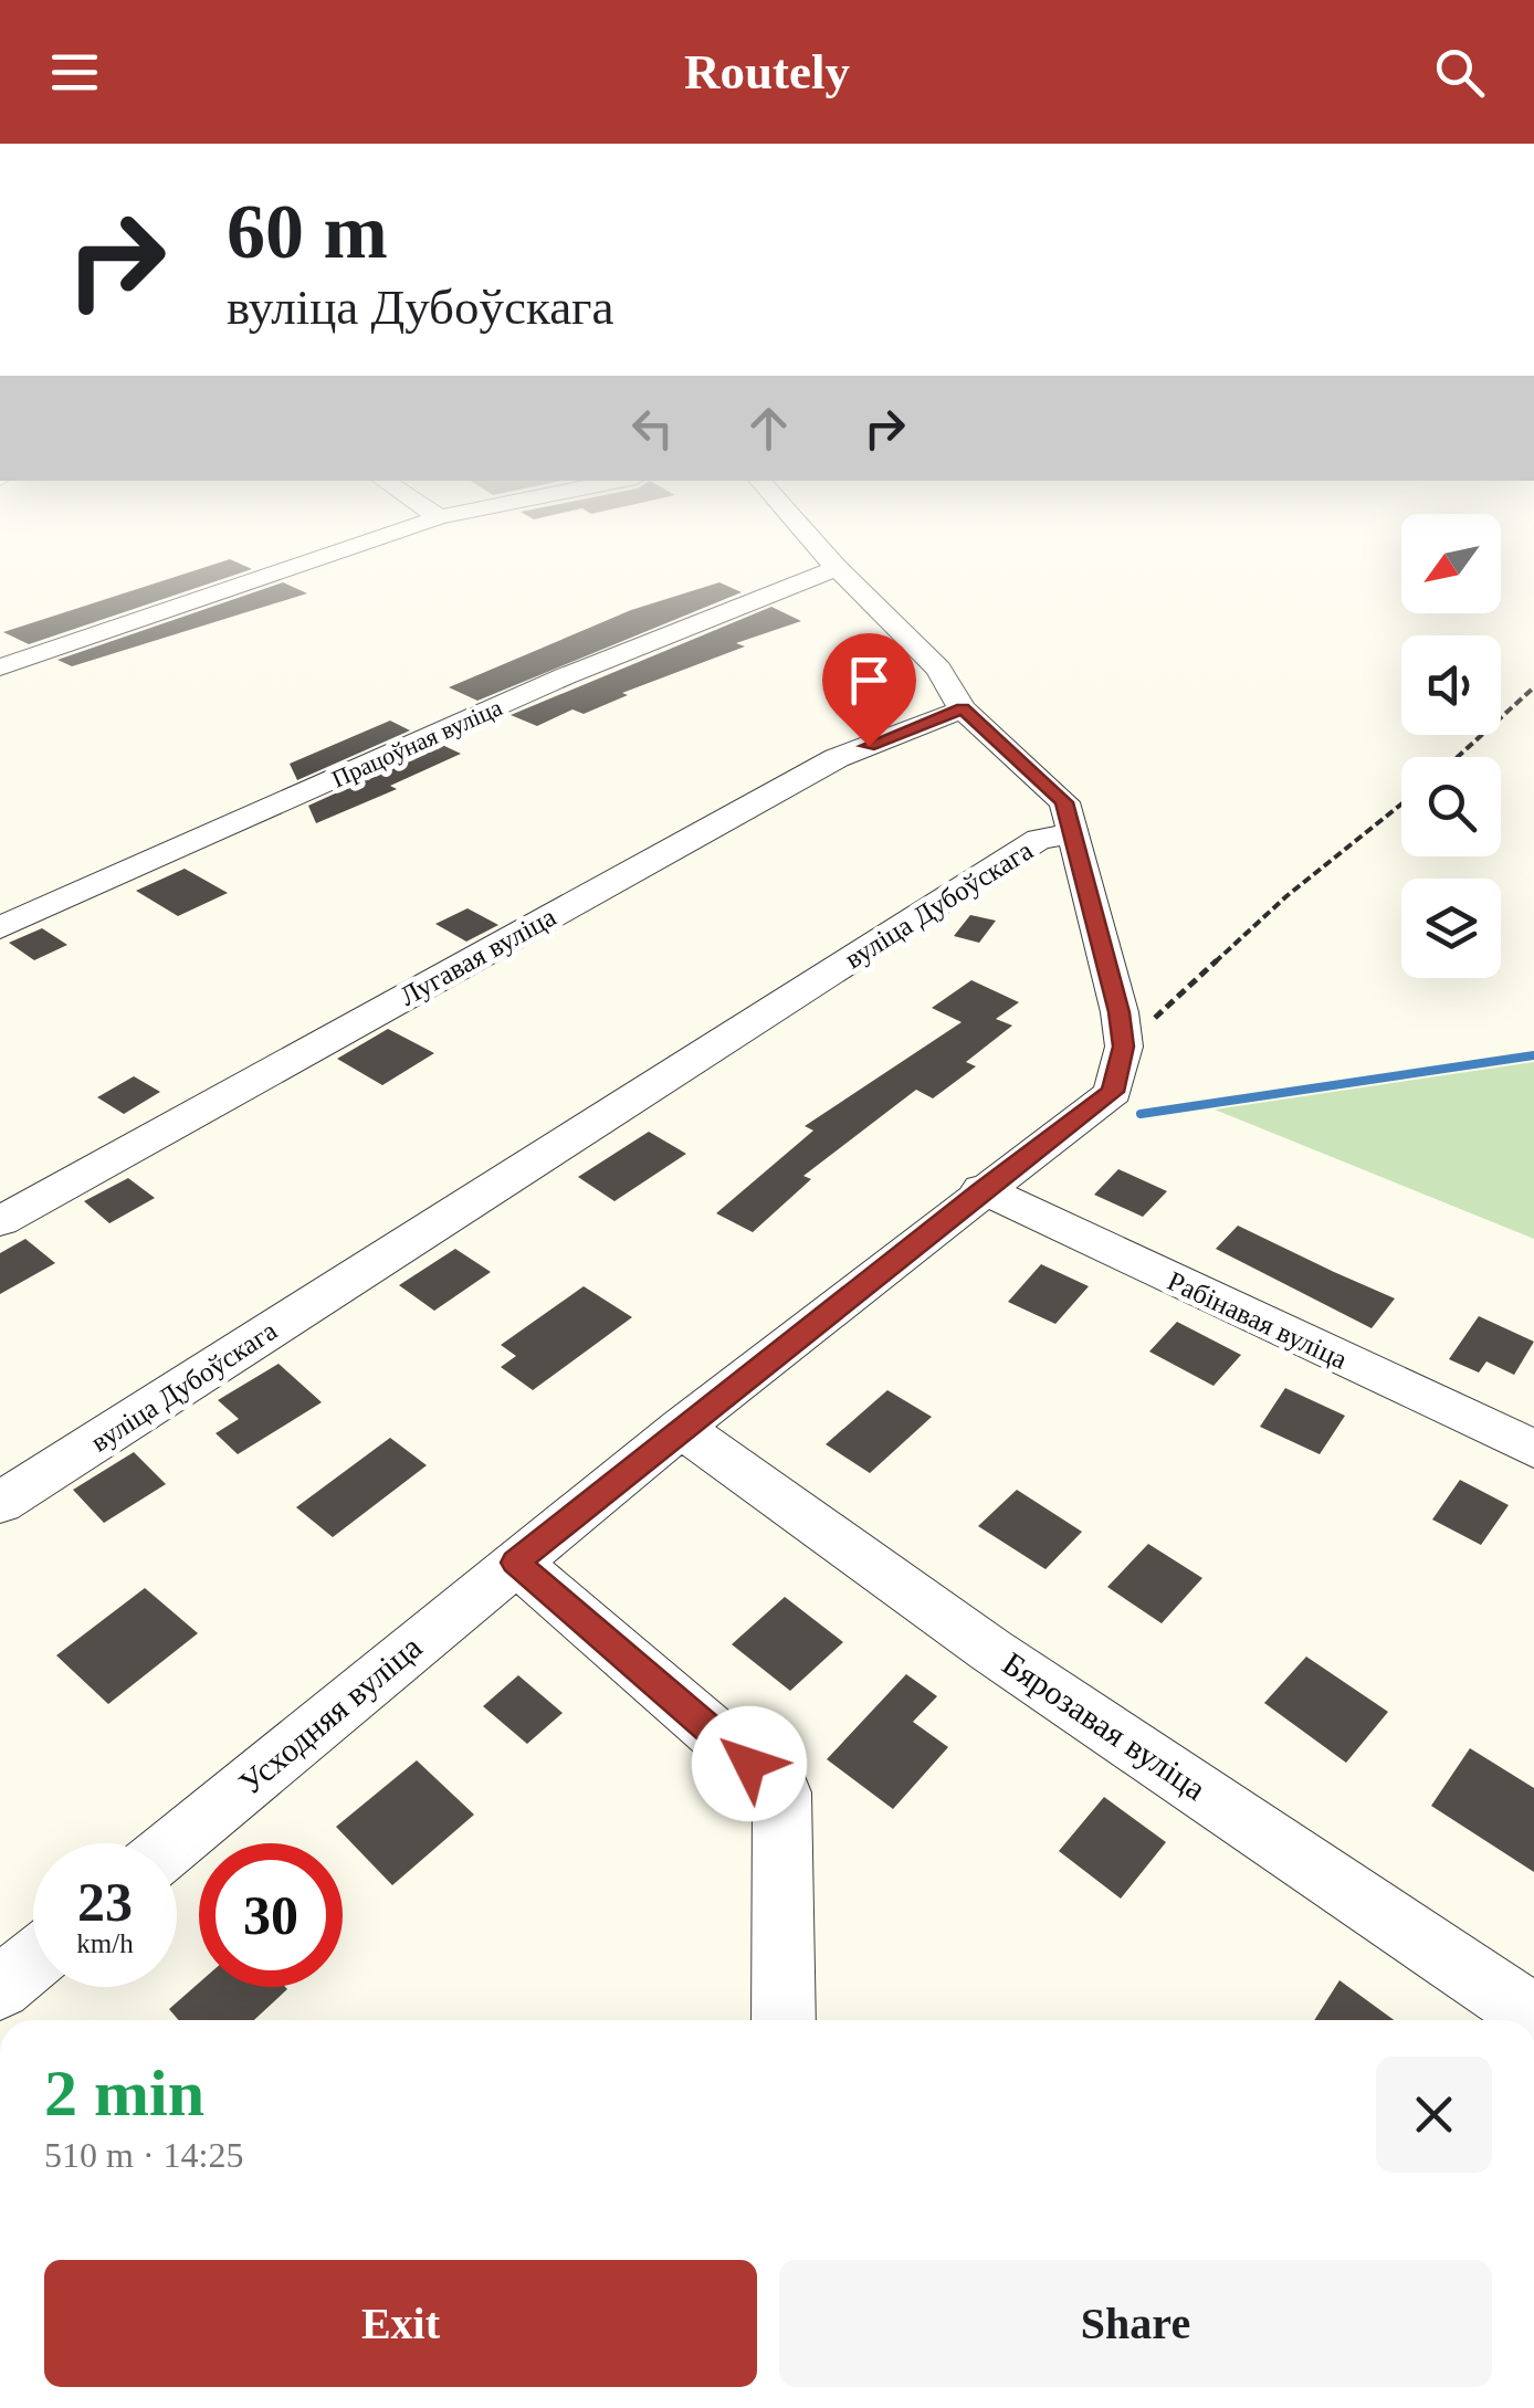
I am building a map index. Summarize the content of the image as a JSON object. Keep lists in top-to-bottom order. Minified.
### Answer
{"streets":{"street":["Працоўная вуліца","вуліца Дубоўскага","Лугавая вуліца","Рабінавая вуліца","Усходняя вуліца","Бярозавая вуліца"]},"north":"bottom left","page":{"header":"Routely","turn":["60 m","вуліца Дубоўскага"],"speed":"23 km/h","limit":"30","heading":["2 min","510 m · 14:25"],"buttons":["Exit","Share"]}}
